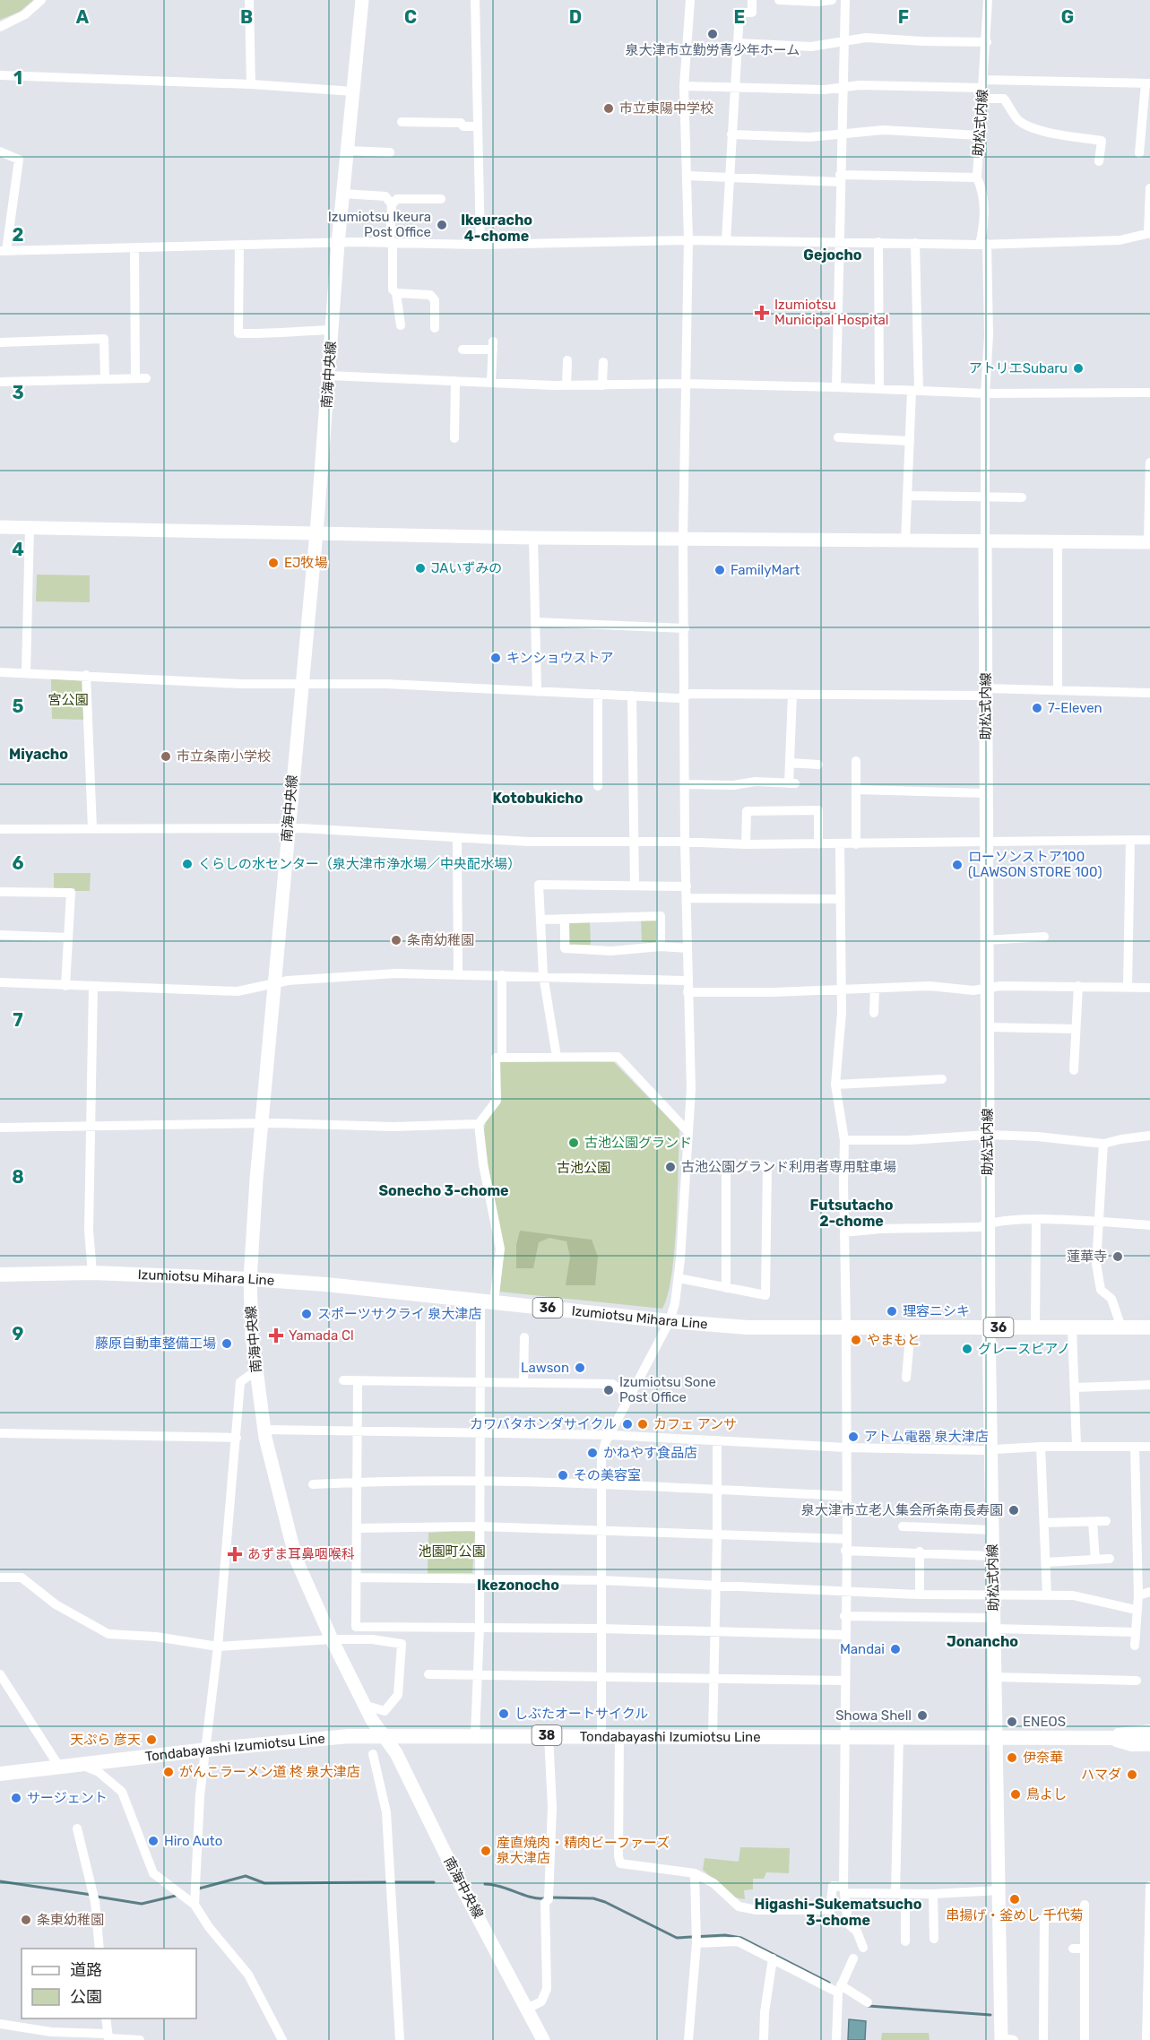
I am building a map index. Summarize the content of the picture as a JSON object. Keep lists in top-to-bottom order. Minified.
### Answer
{"streets":{"main road":["Izumiotsu Mihara Line","36","38","Tondabayashi Izumiotsu Line"],"street":["助松式内線","南海中央線"]},"crossings":[["助松式内線","Izumiotsu Mihara Line"],["助松式内線","Tondabayashi Izumiotsu Line"],["南海中央線","Izumiotsu Mihara Line"],["南海中央線","Tondabayashi Izumiotsu Line"]],"districts":["Ikeuracho 4-chome","Gejocho","Miyacho","Kotobukicho","Sonecho 3-chome","Futsutacho 2-chome","Ikezonocho","Jonancho","Higashi-Sukematsucho 3-chome"],"parks":["宮公園","古池公園","池園町公園"],"places":{"other":["泉大津市立勤労青少年ホーム","市立東陽中学校","Izumiotsu Ikeura Post Office","アトリエSubaru","EJ牧場","JAいずみの","FamilyMart","キンショウストア","7-Eleven","市立条南小学校","くらしの水センター（泉大津市浄水場／中央配水場）","ローソンストア100 (LAWSON STORE 100)","条南幼稚園","古池公園グランド","古池公園グランド利用者専用駐車場","蓮華寺","理容ニシキ","スポーツサクライ 泉大津店","やまもと","藤原自動車整備工場","グレースピアノ","Lawson","Izumiotsu Sone Post Office","カワバタホンダサイクル","カフェ アンサ","アトム電器 泉大津店","かねやす食品店","その美容室","泉大津市立老人集会所条南長寿園","Mandai","しぶたオートサイクル","Showa Shell","ENEOS","天ぷら 彦天","伊奈華","がんこラーメン道 柊 泉大津店","ハマダ","鳥よし","サージェント","Hiro Auto","産直焼肉・精肉ビーファーズ 泉大津店","串揚げ・釜めし 千代菊","条東幼稚園"],"health":["Izumiotsu Municipal Hospital","Yamada Cl","あずま耳鼻咽喉科"]},"legend":["道路","公園"],"grid":{"columns":["A","B","C","D","E","F","G"],"rows":["1","2","3","4","5","6","7","8","9"]}}
